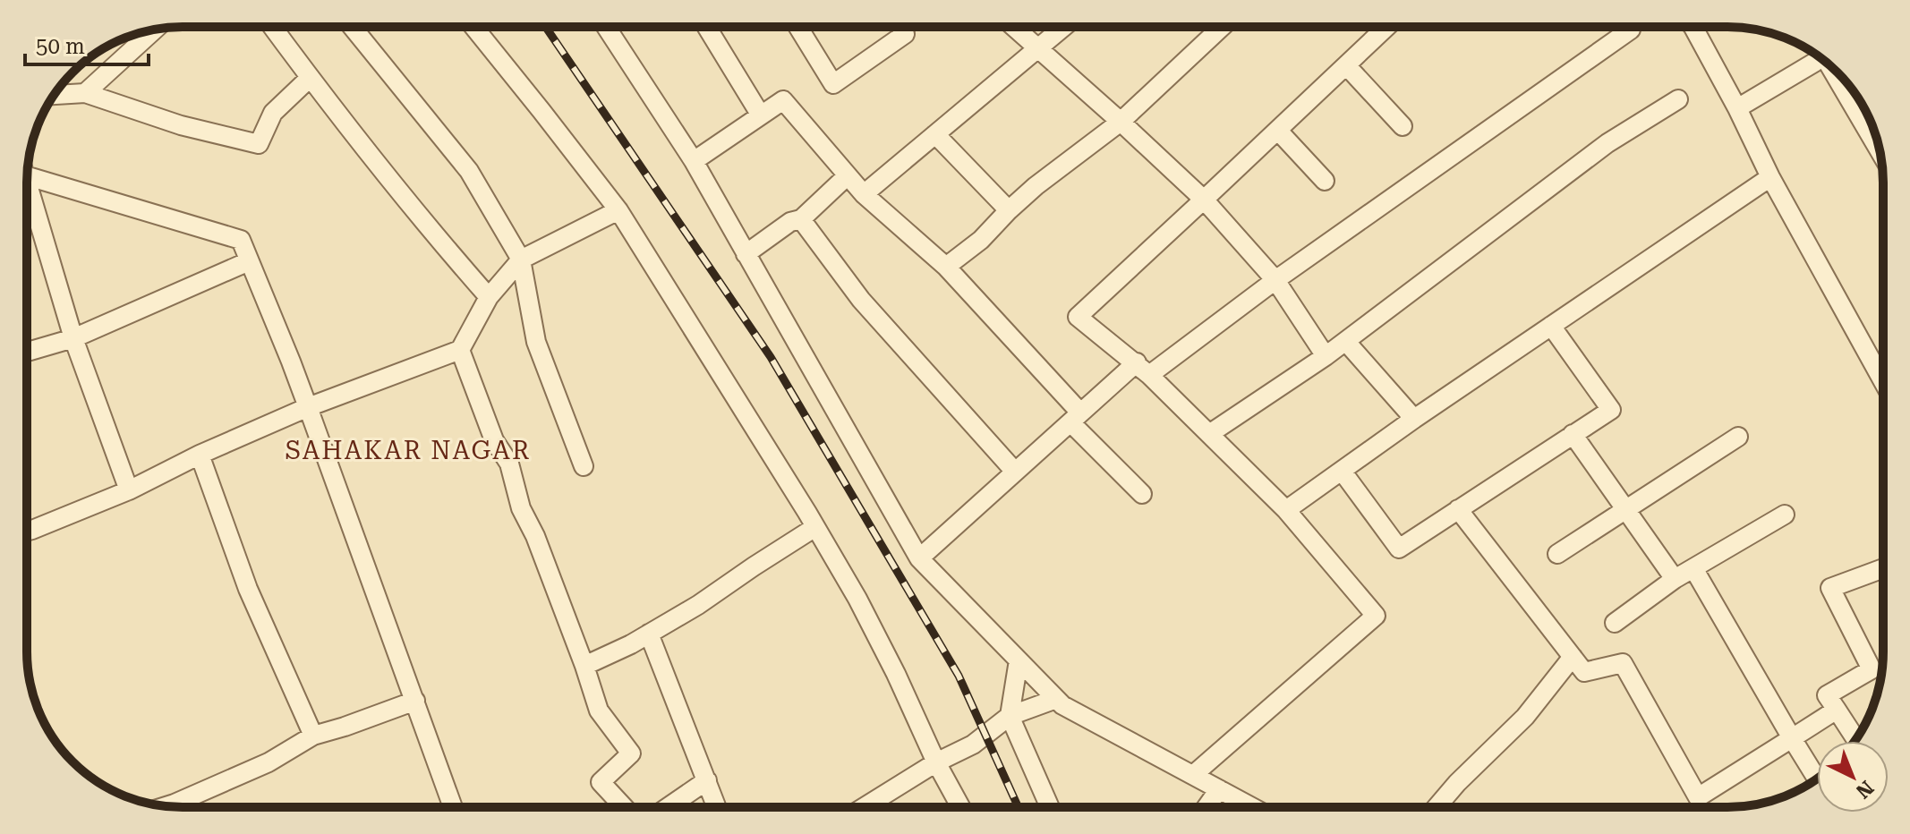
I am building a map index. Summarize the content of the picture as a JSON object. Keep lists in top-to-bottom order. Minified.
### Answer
{"districts":["SAHAKAR NAGAR"],"scale_bar":"50 m","north":"bottom right"}
